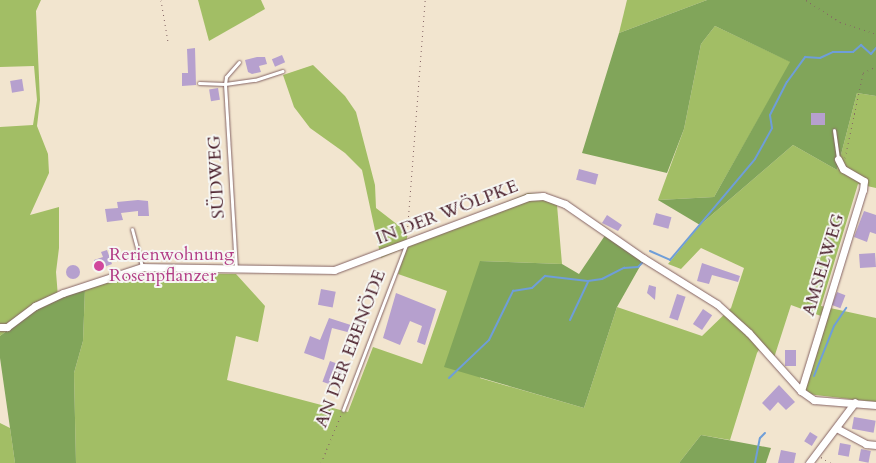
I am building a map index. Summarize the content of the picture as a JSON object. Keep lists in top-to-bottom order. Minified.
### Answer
{"streets":{"street":["IN DER WÖLPKE","AMSELWEG"],"lane":["SÜDWEG","AN DER EBENÖDE"]},"crossings":[["SÜDWEG","IN DER WÖLPKE"],["IN DER WÖLPKE","AMSELWEG"],["IN DER WÖLPKE","AN DER EBENÖDE"]],"places":["Rerienwohnung Rosenpflanzer"]}
